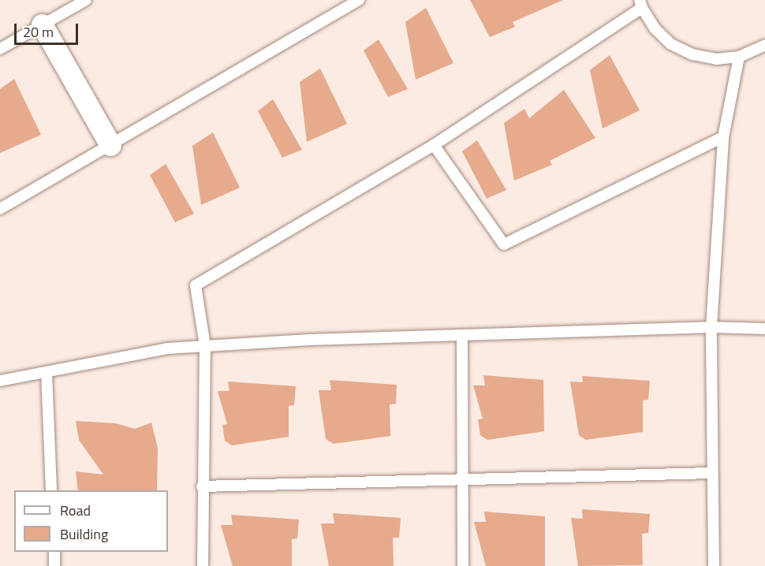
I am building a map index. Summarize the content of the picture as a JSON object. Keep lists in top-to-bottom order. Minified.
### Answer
{"legend":["Road","Building"],"scale_bar":"20 m"}
